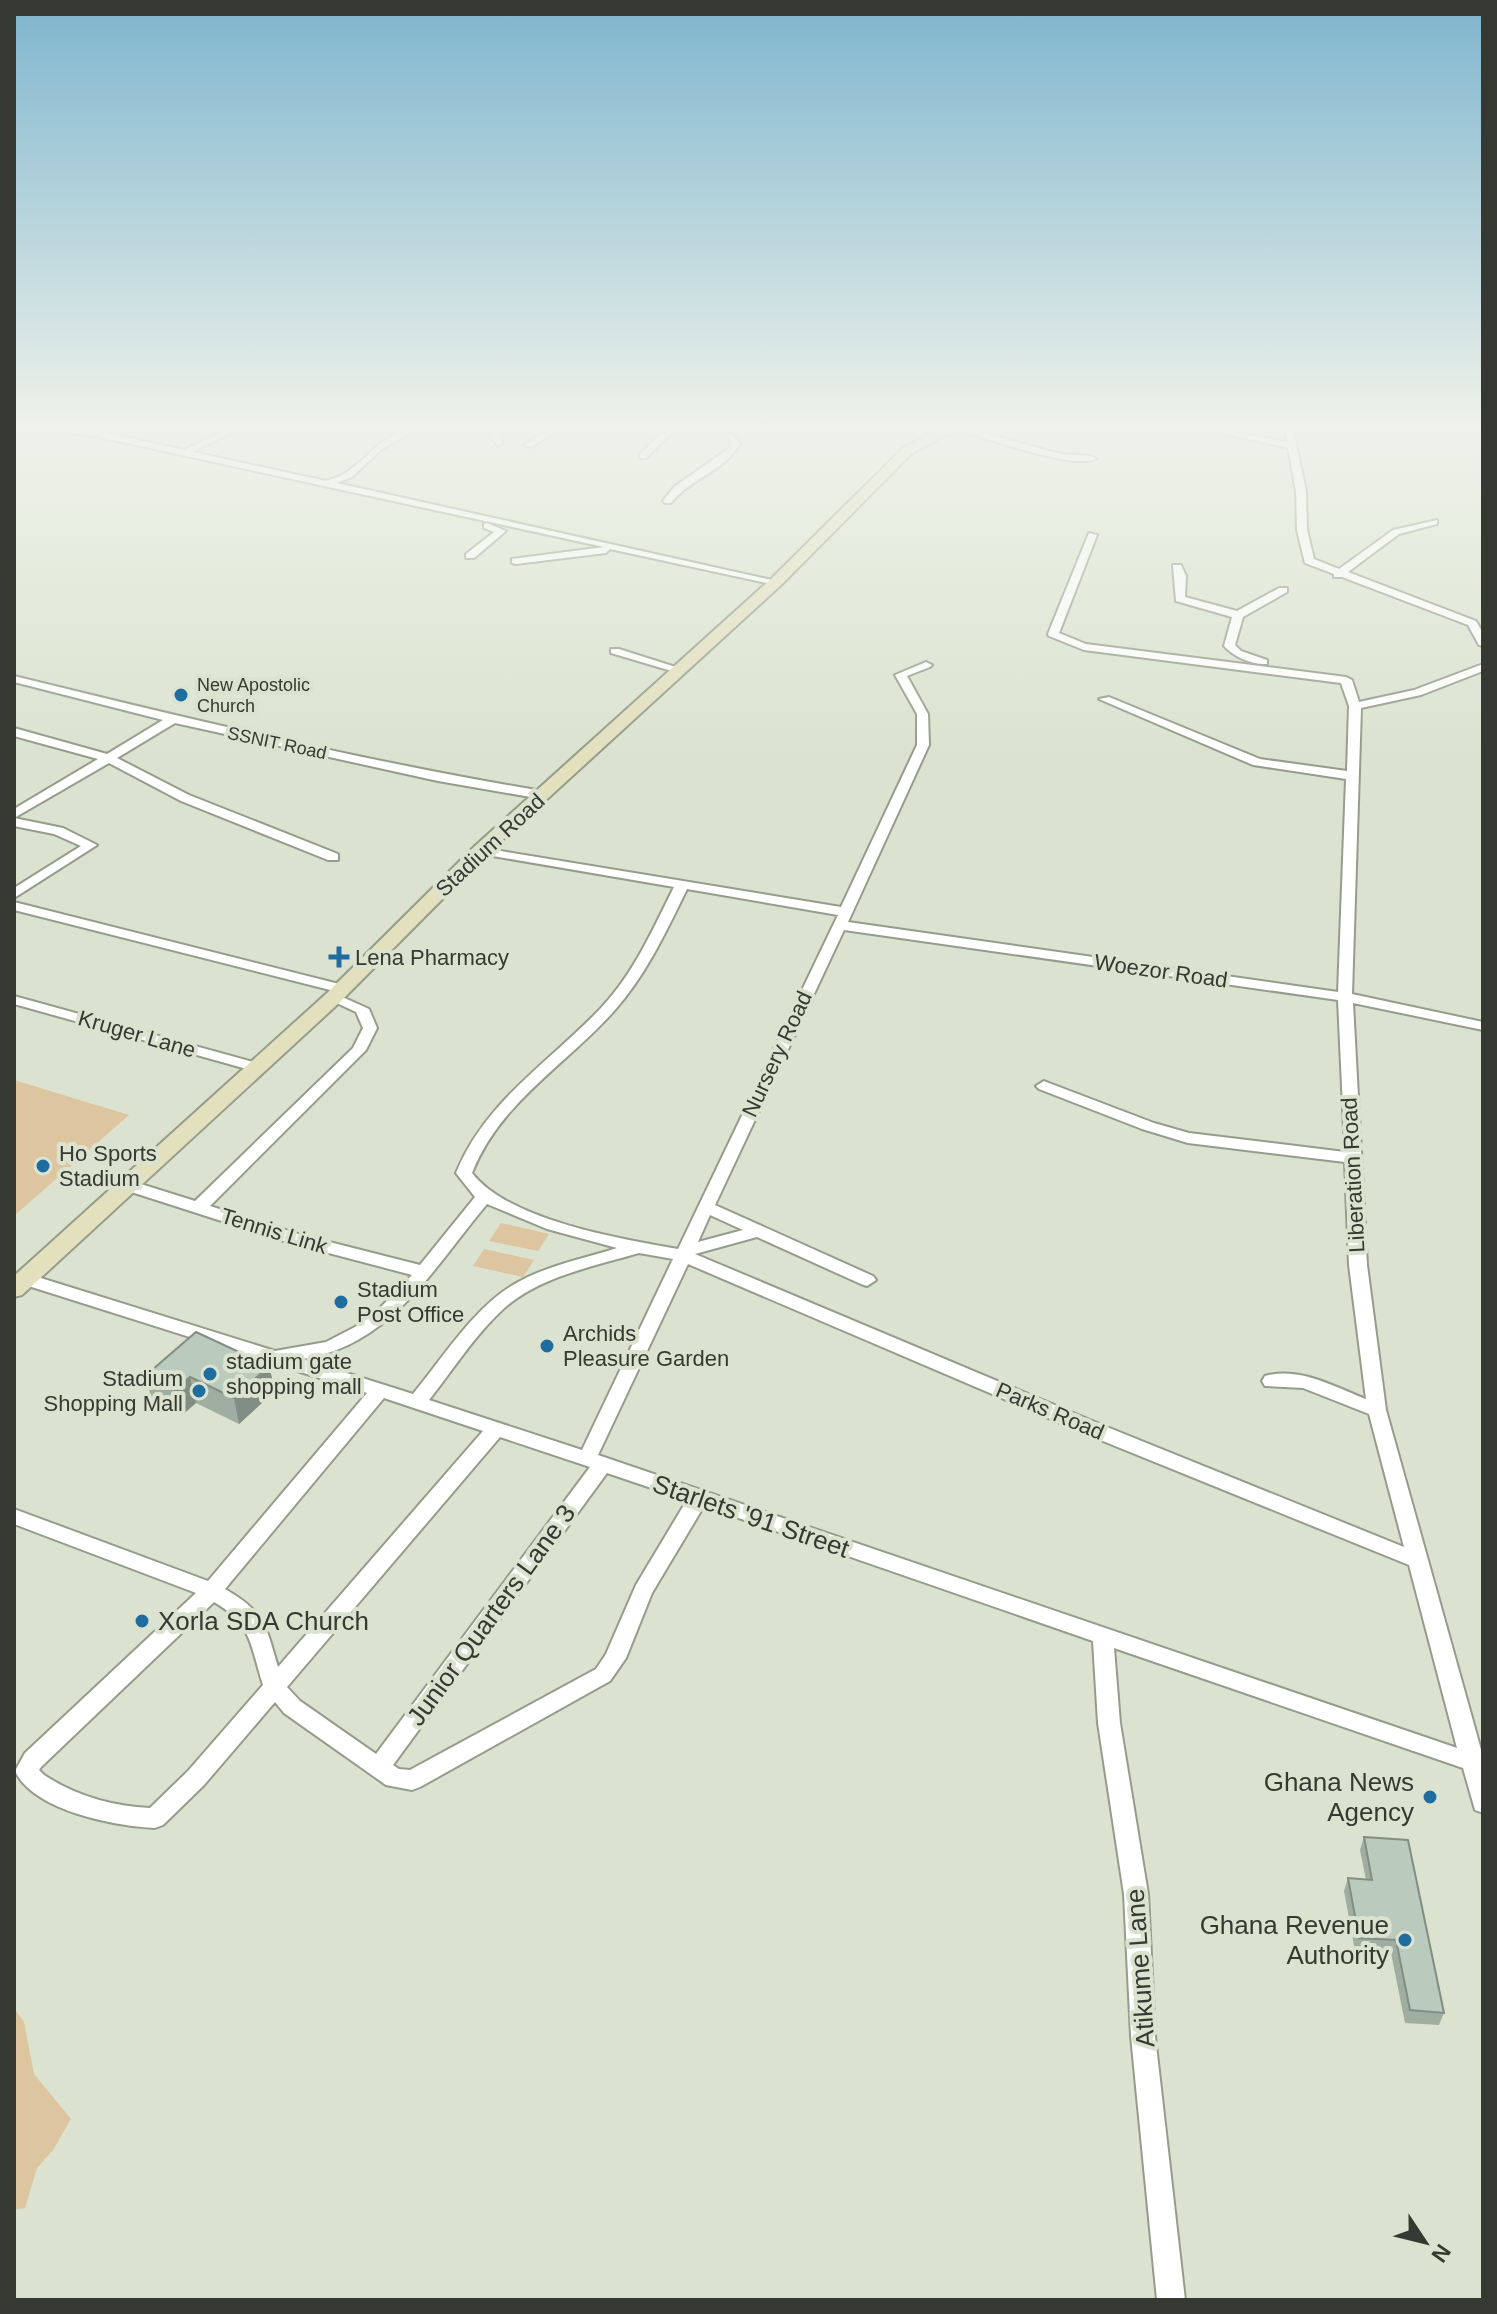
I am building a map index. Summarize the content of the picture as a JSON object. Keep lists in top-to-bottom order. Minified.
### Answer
{"streets":{"main road":["Stadium Road"],"street":["SSNIT Road","Woezor Road","Kruger Lane","Nursery Road","Liberation Road","Tennis Link","Parks Road","Starlets '91 Street","Junior Quarters Lane 3","Atikume Lane"]},"crossings":[["SSNIT Road","Stadium Road"],["Stadium Road","Woezor Road"],["Stadium Road","Kruger Lane"],["Stadium Road","Tennis Link"],["Stadium Road","Starlets '91 Street"],["Woezor Road","Nursery Road"],["Woezor Road","Liberation Road"],["Nursery Road","Parks Road"],["Nursery Road","Starlets '91 Street"],["Nursery Road","Junior Quarters Lane 3"],["Liberation Road","Parks Road"],["Liberation Road","Starlets '91 Street"],["Starlets '91 Street","Junior Quarters Lane 3"],["Starlets '91 Street","Atikume Lane"]],"places":{"other":["New Apostolic Church","Ho Sports Stadium","Stadium Post Office","Archids Pleasure Garden","stadium gate shopping mall","Stadium Shopping Mall","Xorla SDA Church","Ghana News Agency","Ghana Revenue Authority"],"health":["Lena Pharmacy"]},"north":"bottom right"}
